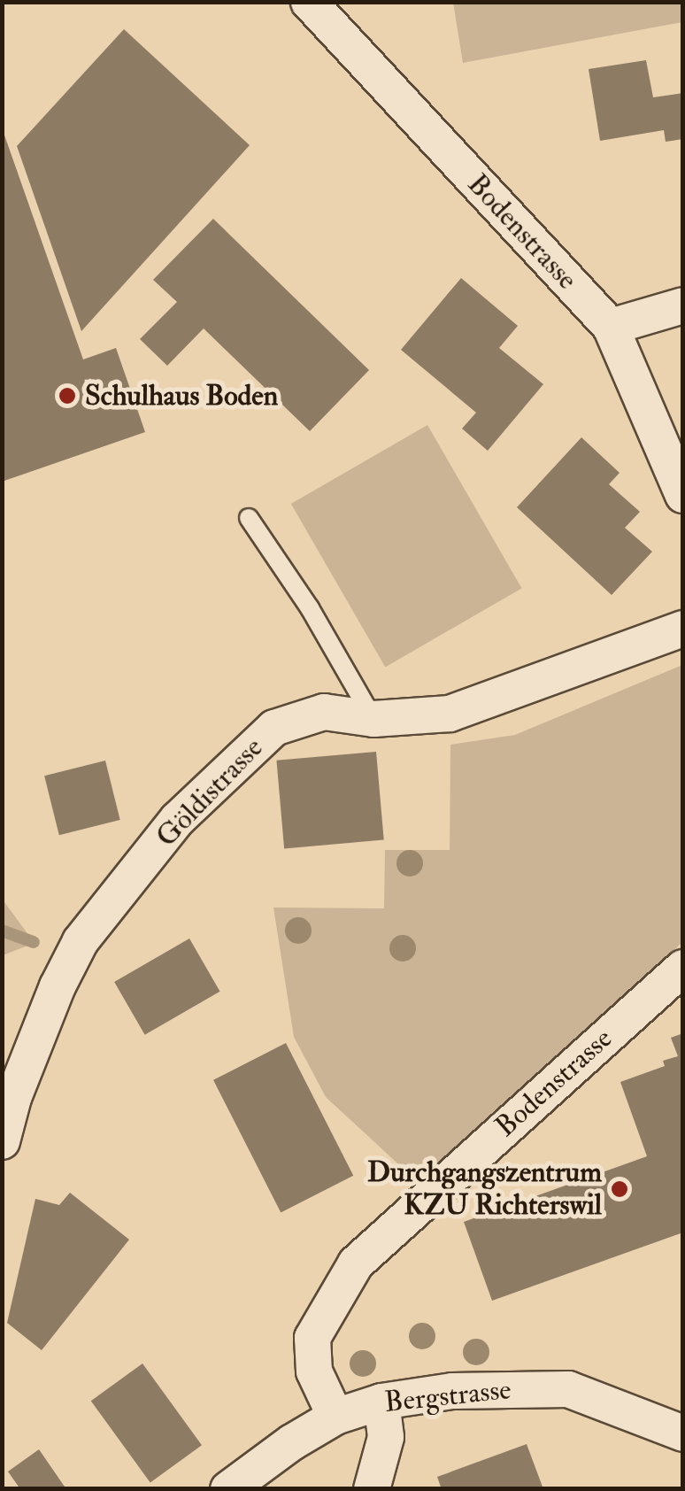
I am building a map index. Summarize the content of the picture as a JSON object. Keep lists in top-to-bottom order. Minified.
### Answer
{"streets":{"street":["Bodenstrasse","Göldistrasse","Bergstrasse"]},"crossings":[["Bodenstrasse","Bergstrasse"]],"places":["Schulhaus Boden","Durchgangszentrum KZU Richterswil"]}
